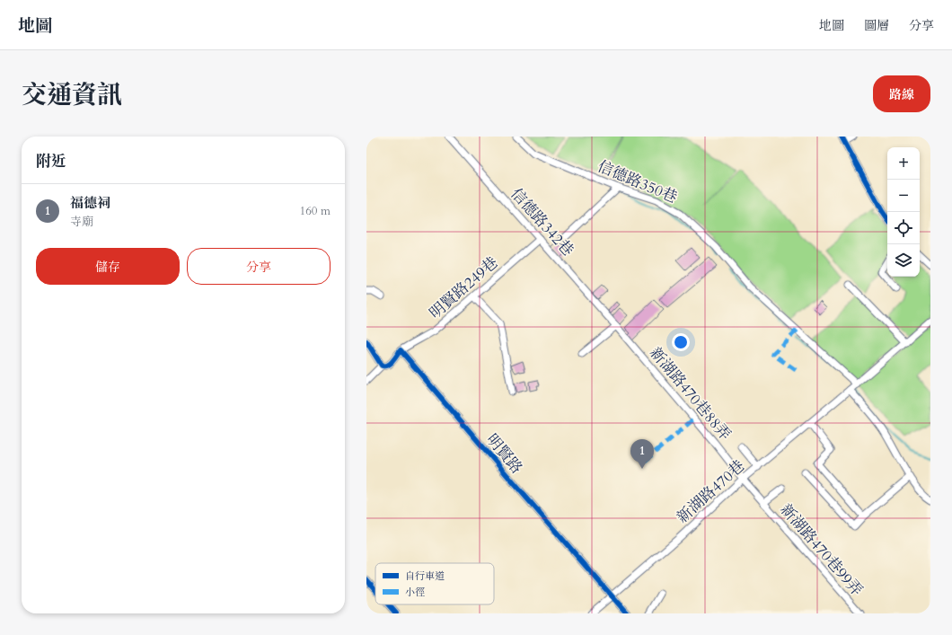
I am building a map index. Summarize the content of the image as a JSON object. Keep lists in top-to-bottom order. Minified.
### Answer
{"streets":{"street":["信德路350巷","信德路342巷","明賢路249巷","新湖路470巷88弄","明賢路","新湖路470巷","新湖路470巷99弄"]},"crossings":[["信德路350巷","新湖路470巷"],["信德路342巷","明賢路249巷"],["信德路342巷","新湖路470巷88弄"],["明賢路249巷","明賢路"],["新湖路470巷88弄","新湖路470巷"],["新湖路470巷88弄","新湖路470巷99弄"],["明賢路","新湖路470巷"],["新湖路470巷","新湖路470巷99弄"]],"legend":["自行車道","小徑"],"page":{"header":"地圖","nav":["地圖","圖層","分享"],"title":"交通資訊","buttons":["路線",["儲存","分享"]],"heading":"附近","map_buttons":["+","−"],"list":[{"mark":"1","name":"福德祠","note":"寺廟","value":"160 m"}],"pins":"1"}}
